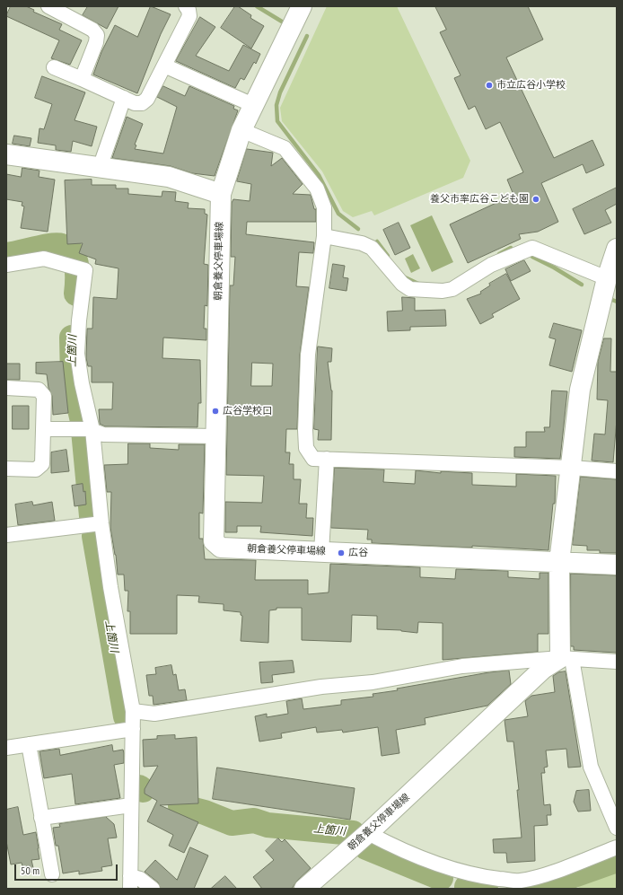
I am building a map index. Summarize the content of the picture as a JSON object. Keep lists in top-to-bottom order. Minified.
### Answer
{"streets":{"main road":["朝倉養父停車場線"]},"water":["上箇川"],"places":["市立広谷小学校","養父市率広谷こども園","広谷学校口","広谷"],"scale_bar":"50 m"}
